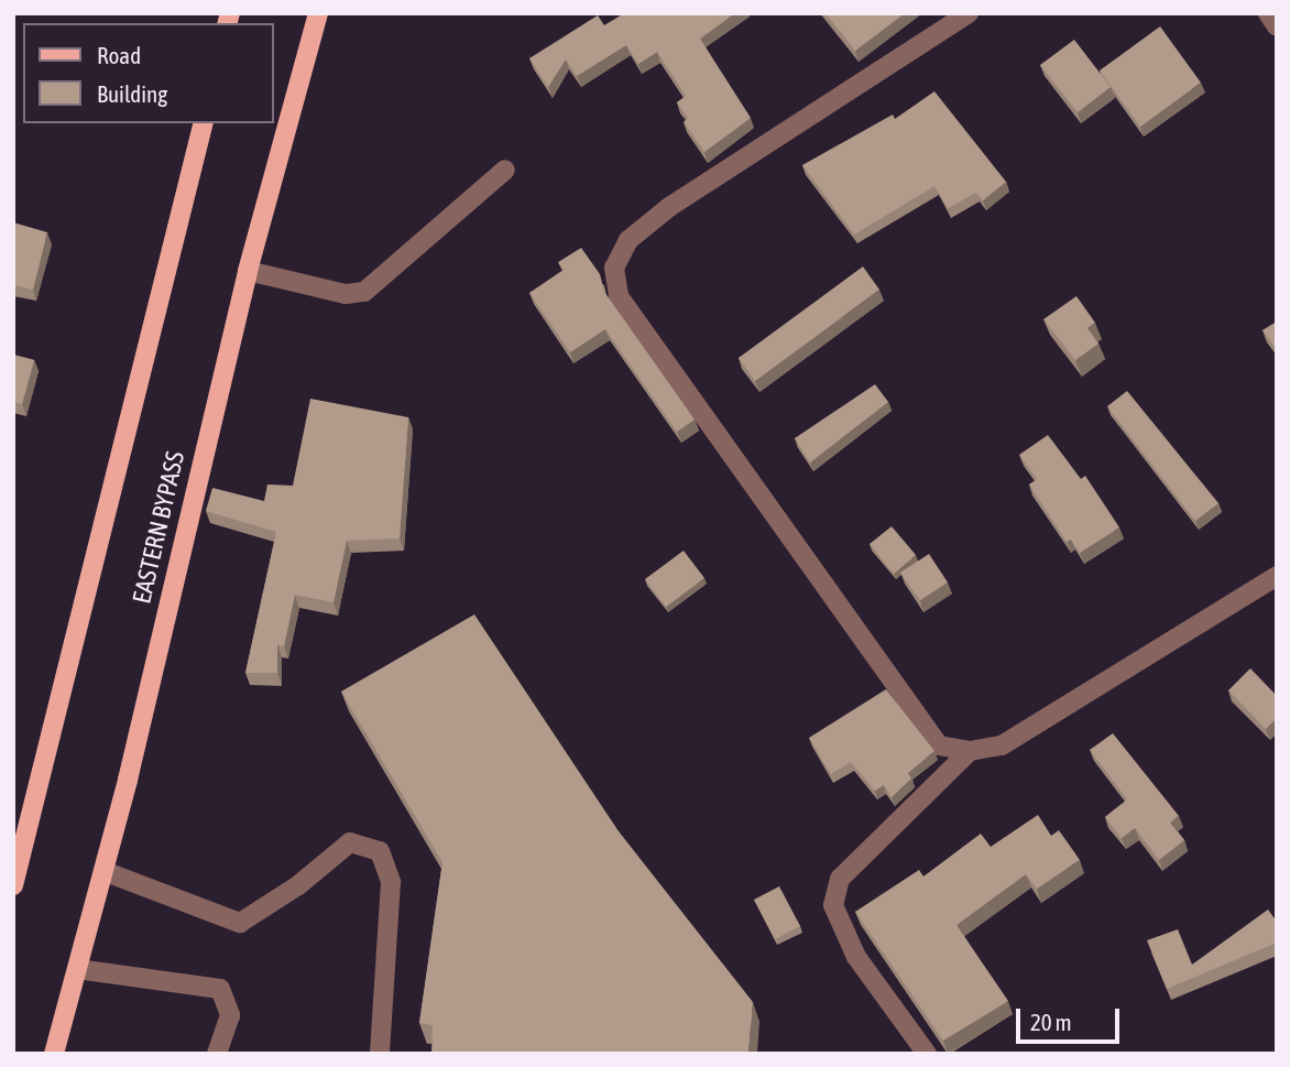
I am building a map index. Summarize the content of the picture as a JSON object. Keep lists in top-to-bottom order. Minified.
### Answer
{"streets":{"main road":["EASTERN BYPASS"]},"legend":["Road","Building"],"scale_bar":"20 m"}
